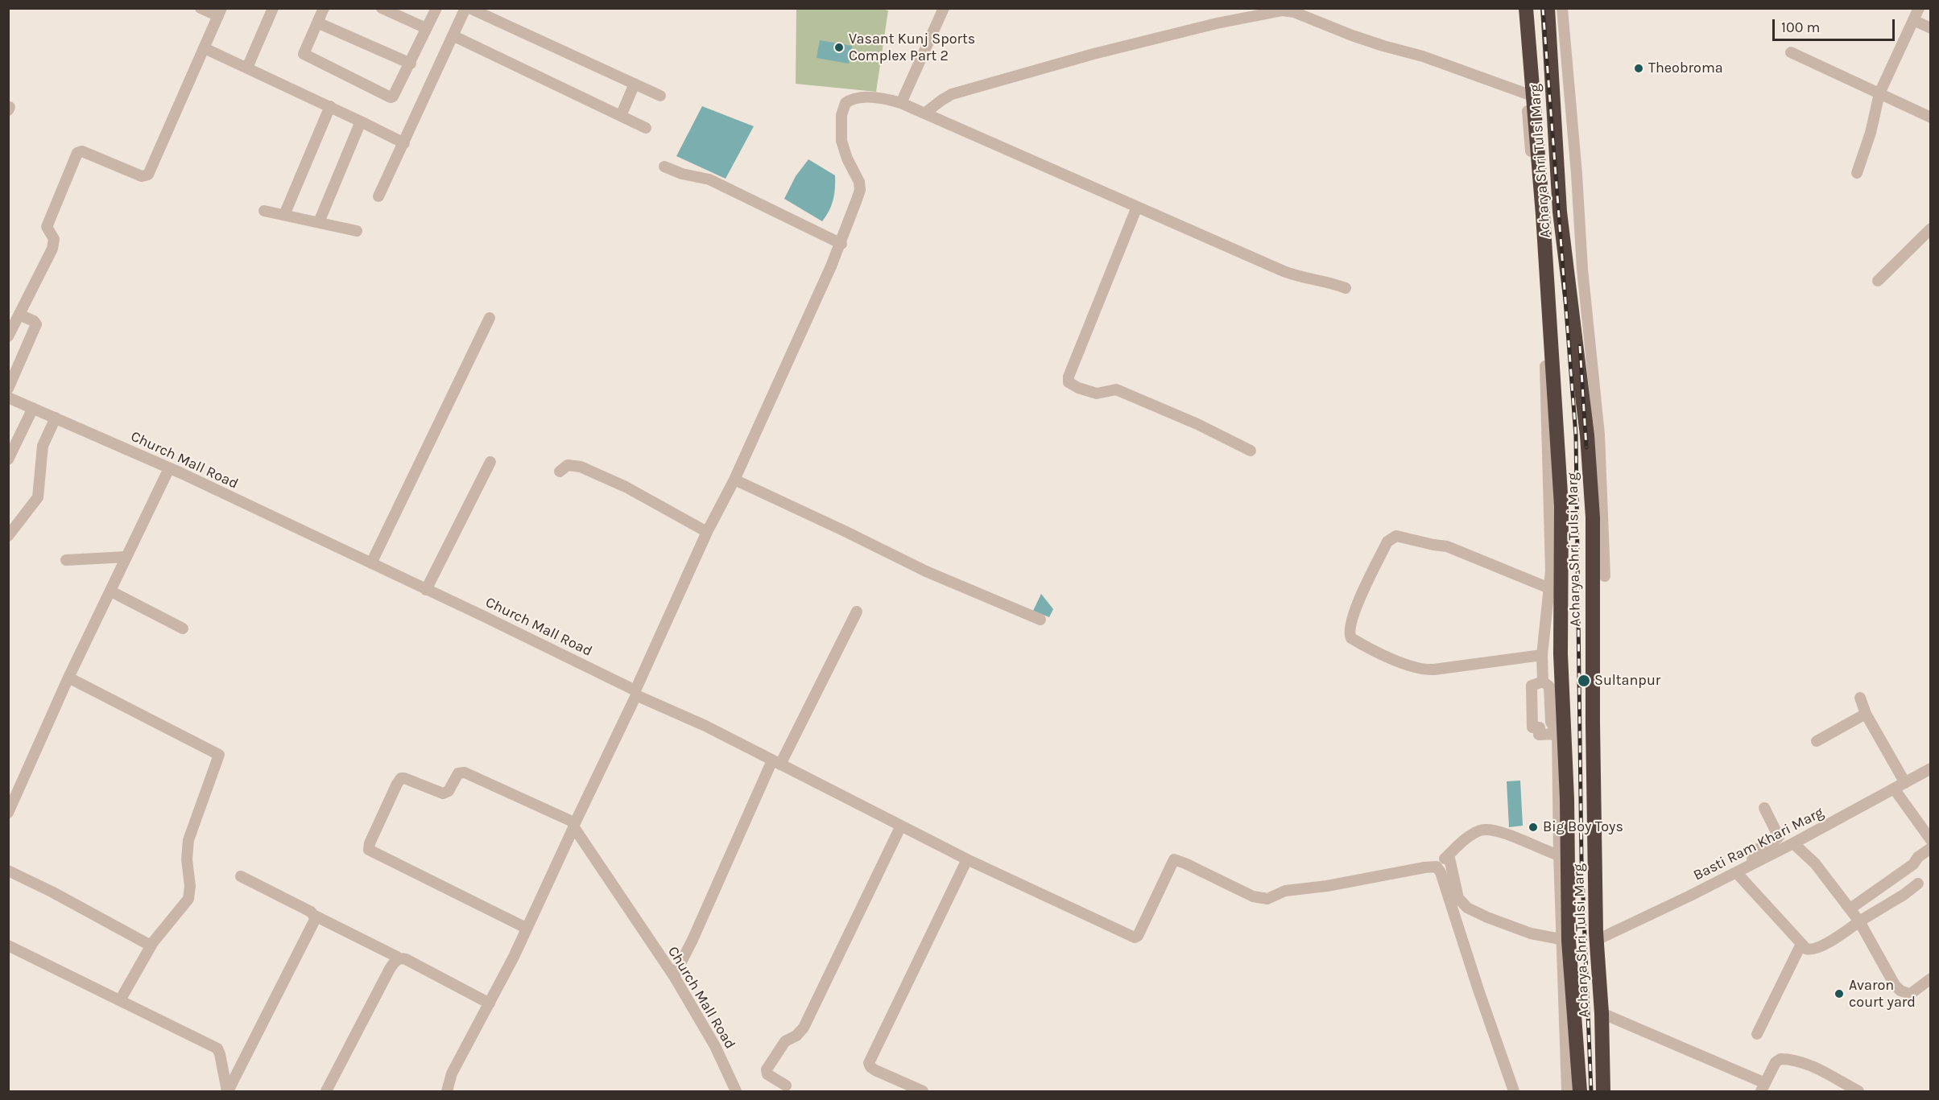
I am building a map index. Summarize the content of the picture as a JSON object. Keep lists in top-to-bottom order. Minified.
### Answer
{"streets":{"highway":["Acharya Shri Tulsi Marg"],"street":["Church Mall Road","Basti Ram Khari Marg"]},"crossings":[["Acharya Shri Tulsi Marg","Basti Ram Khari Marg"]],"places":["Vasant Kunj Sports Complex Part 2","Theobroma","Sultanpur","Big Boy Toys","Avaron court yard"],"scale_bar":"100 m"}
